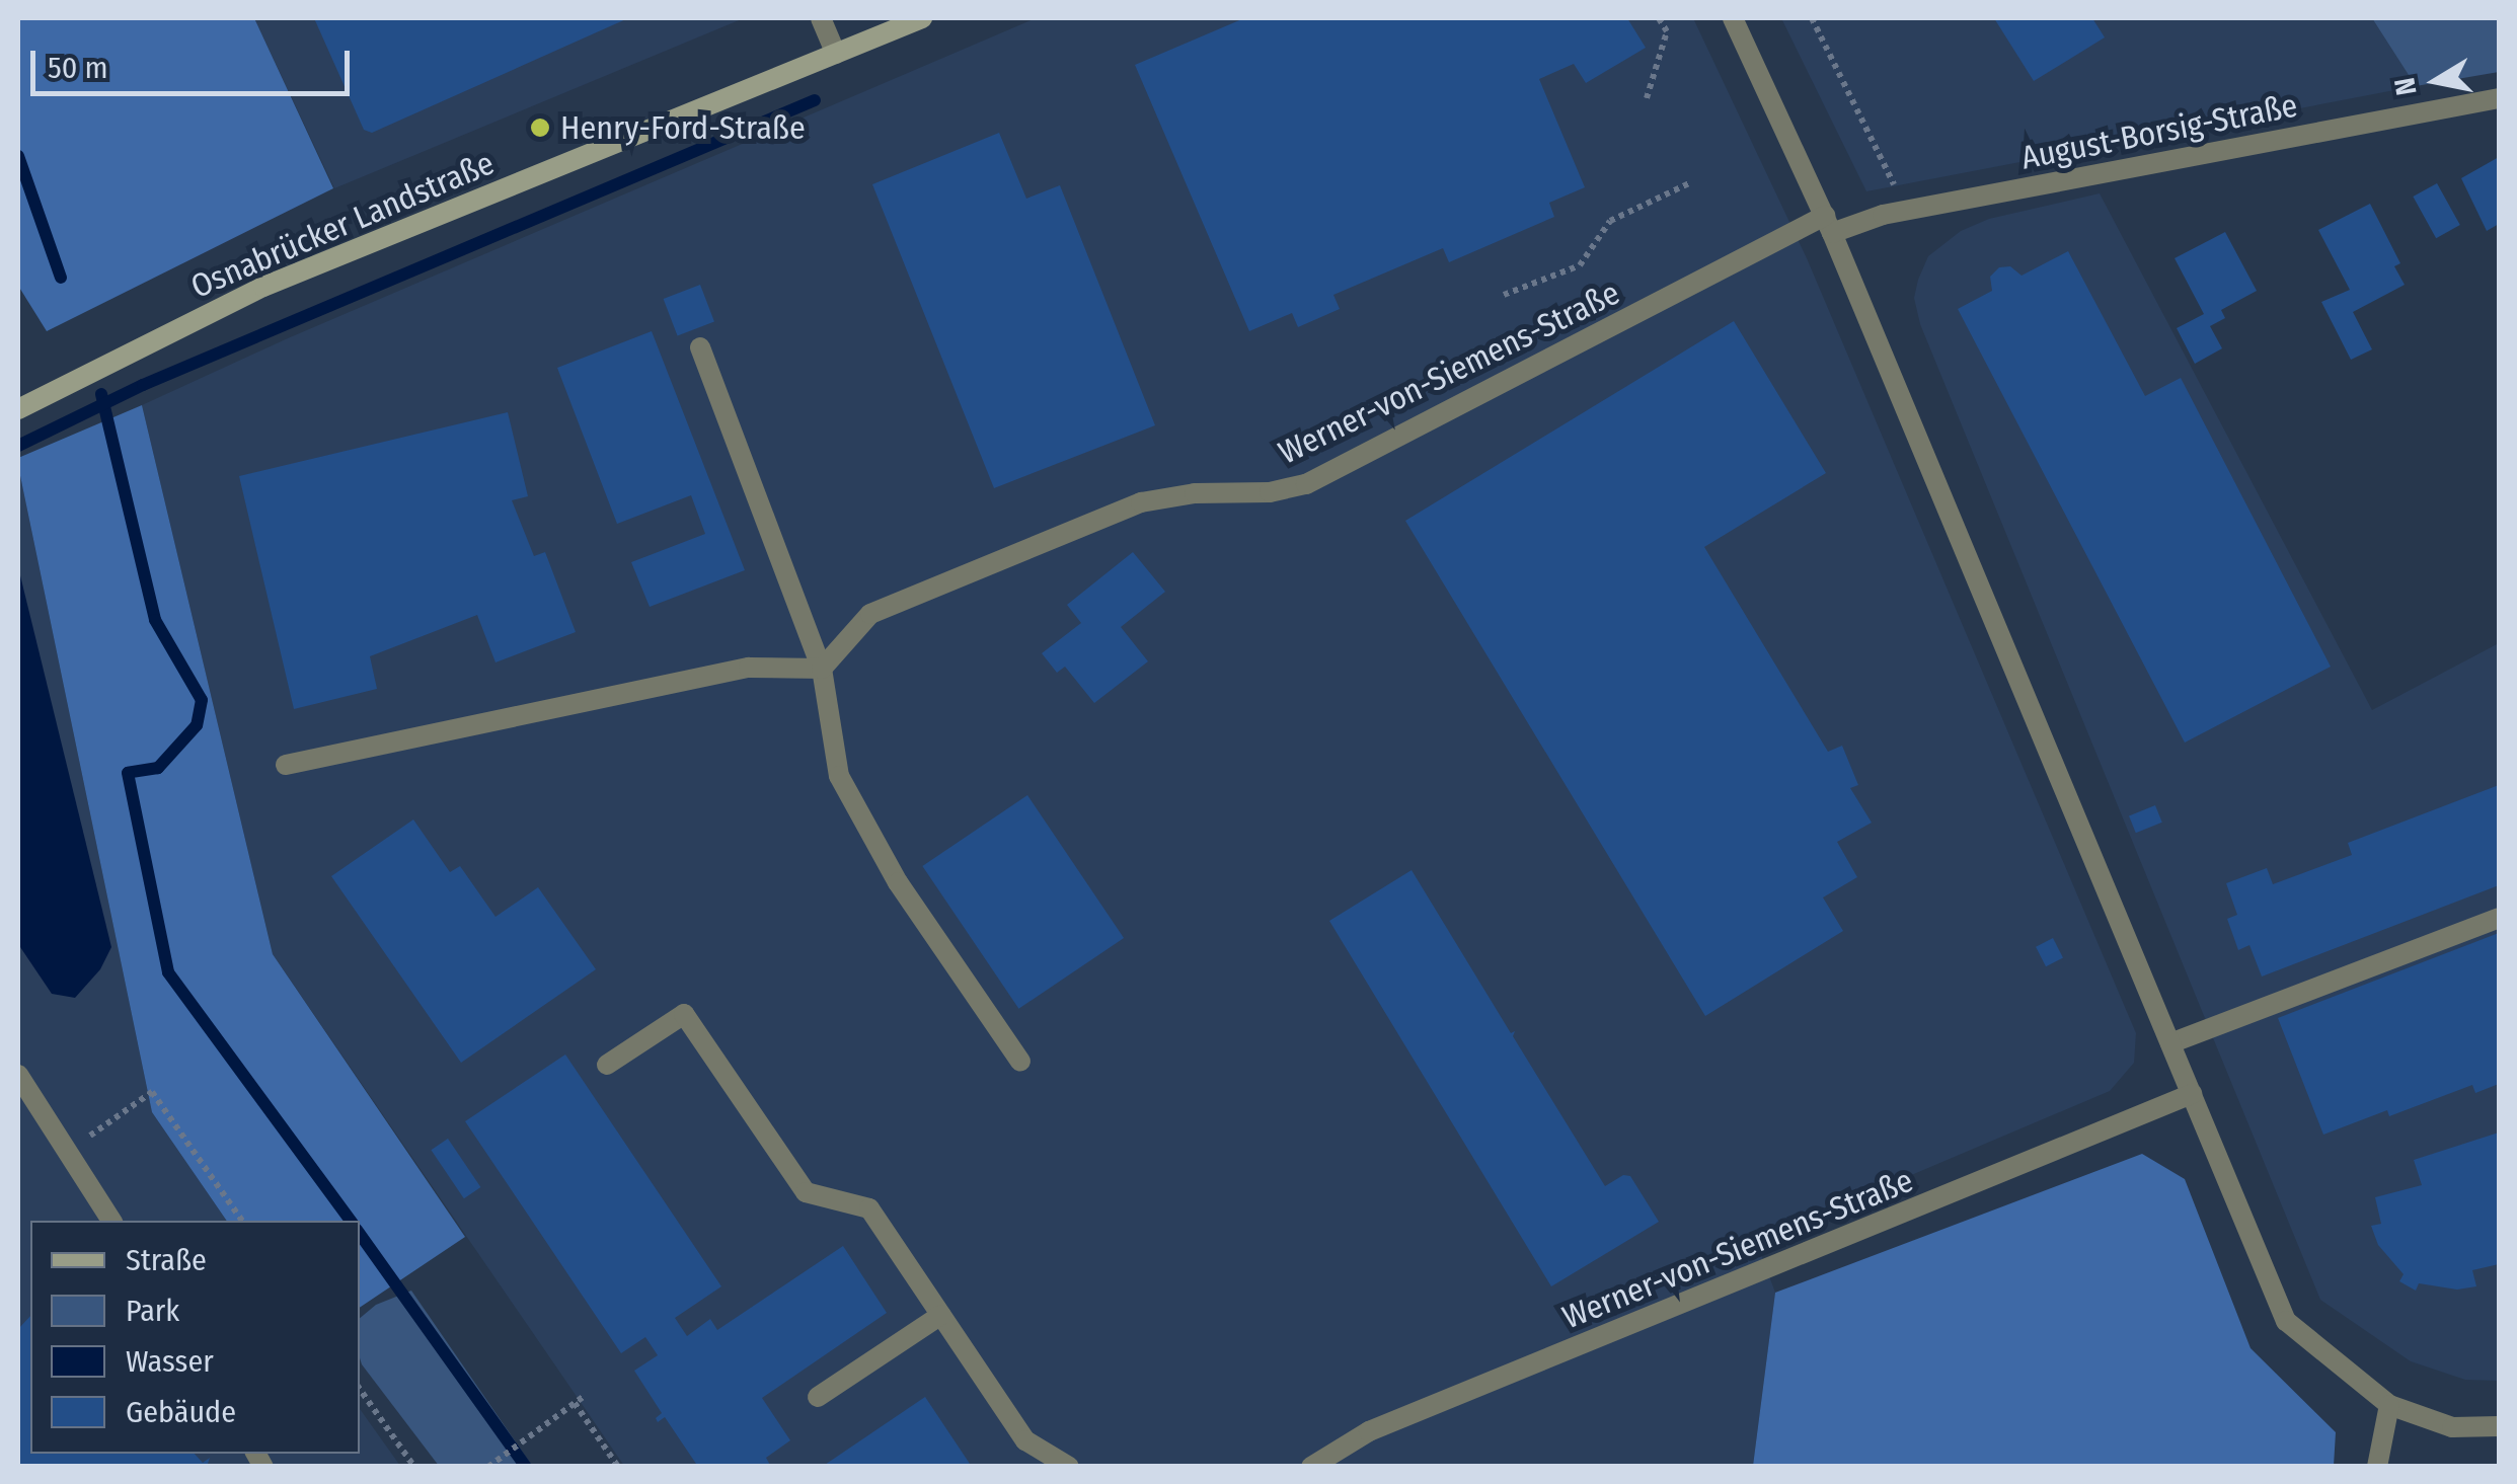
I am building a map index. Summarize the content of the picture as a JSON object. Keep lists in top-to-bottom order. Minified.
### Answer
{"streets":{"street":["August-Borsig-Straße","Osnabrücker Landstraße","Werner-von-Siemens-Straße"]},"crossings":[["August-Borsig-Straße","Werner-von-Siemens-Straße"]],"places":["Henry-Ford-Straße"],"legend":["Straße","Park","Wasser","Gebäude"],"scale_bar":"50 m","north":"left"}
